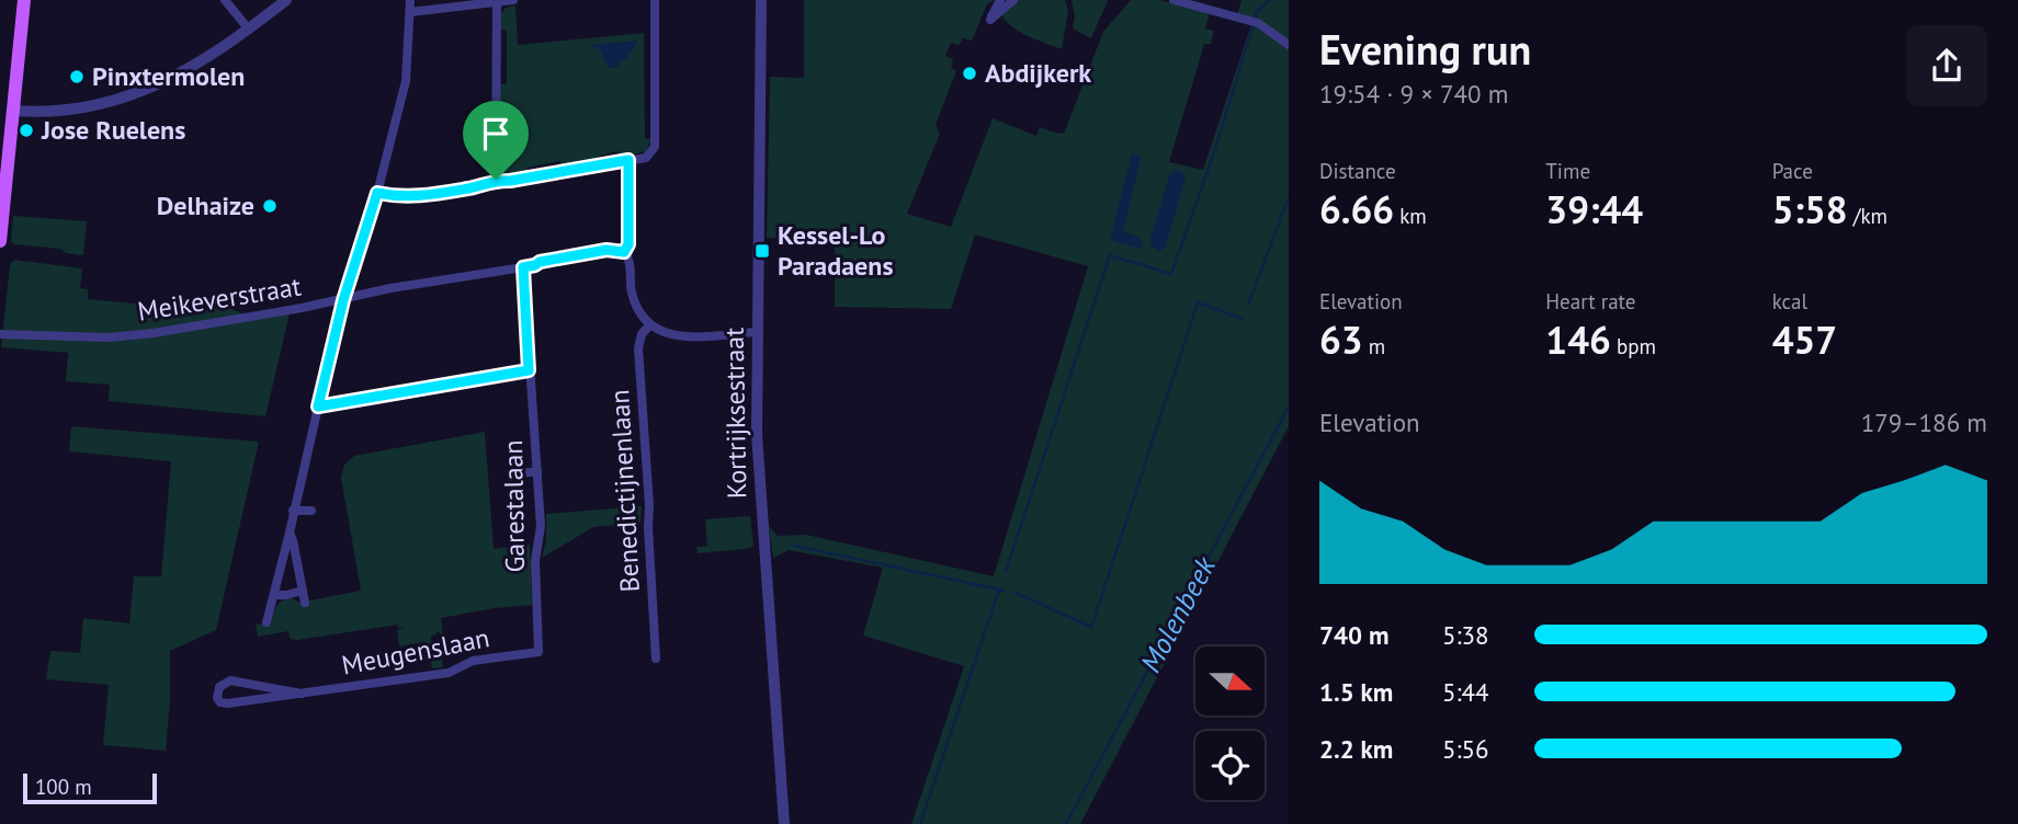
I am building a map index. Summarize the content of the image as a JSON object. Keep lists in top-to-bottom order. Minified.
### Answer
{"streets":{"street":["Meikeverstraat","Kortrijksestraat","Benedictijnenlaan","Garestalaan","Meugenslaan"]},"crossings":[["Meikeverstraat","Garestalaan"],["Garestalaan","Meugenslaan"]],"water":["Molenbeek"],"places":{"other":["Abdijkerk","Pinxtermolen","Jose Ruelens","Delhaize"],"transit":["Kessel-Lo Paradaens"]},"scale_bar":"100 m","north":"right","page":{"heading":["Evening run","19:54 · 9 × 740 m"],"stats":[["Distance","6.66 km"],["Time","39:44"],["Pace","5:58 /km"],["Elevation","63 m"],["Heart rate","146 bpm"],["kcal","457"]],"chart":["Elevation","179–186 m"],"list":[{"name":"740 m","note":"5:38"},{"name":"1.5 km","note":"5:44"},{"name":"2.2 km","note":"5:56"}],"scale":"100 m"}}
